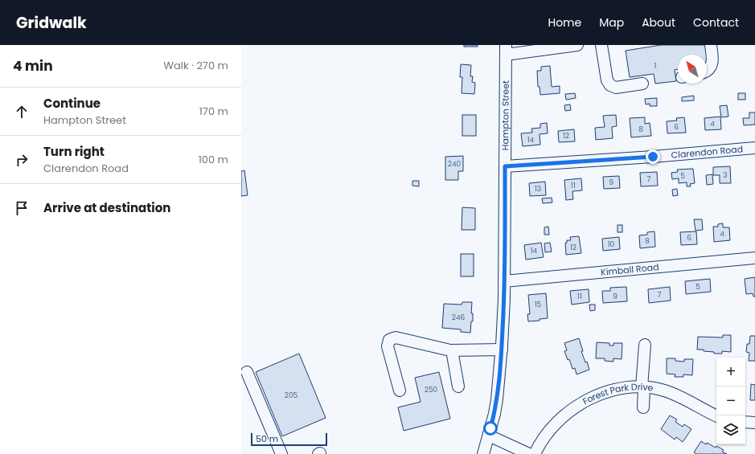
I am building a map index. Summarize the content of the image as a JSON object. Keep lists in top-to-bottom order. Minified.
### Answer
{"streets":{"street":["Hampton Street","Clarendon Road","Kimball Road","Forest Park Drive"]},"crossings":[["Hampton Street","Clarendon Road"],["Hampton Street","Kimball Road"]],"house_numbers":["1","4","6","8","12","14","240","3","5","7","9","11","13","4","6","8","10","12","14","5","7","11","9","15","246","250","205"],"scale_bar":"50 m","north":"top left","page":{"header":"Gridwalk","nav":["Home","Map","About","Contact"],"heading":["4 min","Walk · 270 m"],"list":[["Continue","Hampton Street","170 m"],["Turn right","Clarendon Road","100 m"],"Arrive at destination"],"map_buttons":["+","−"],"scale":"50 m"}}
